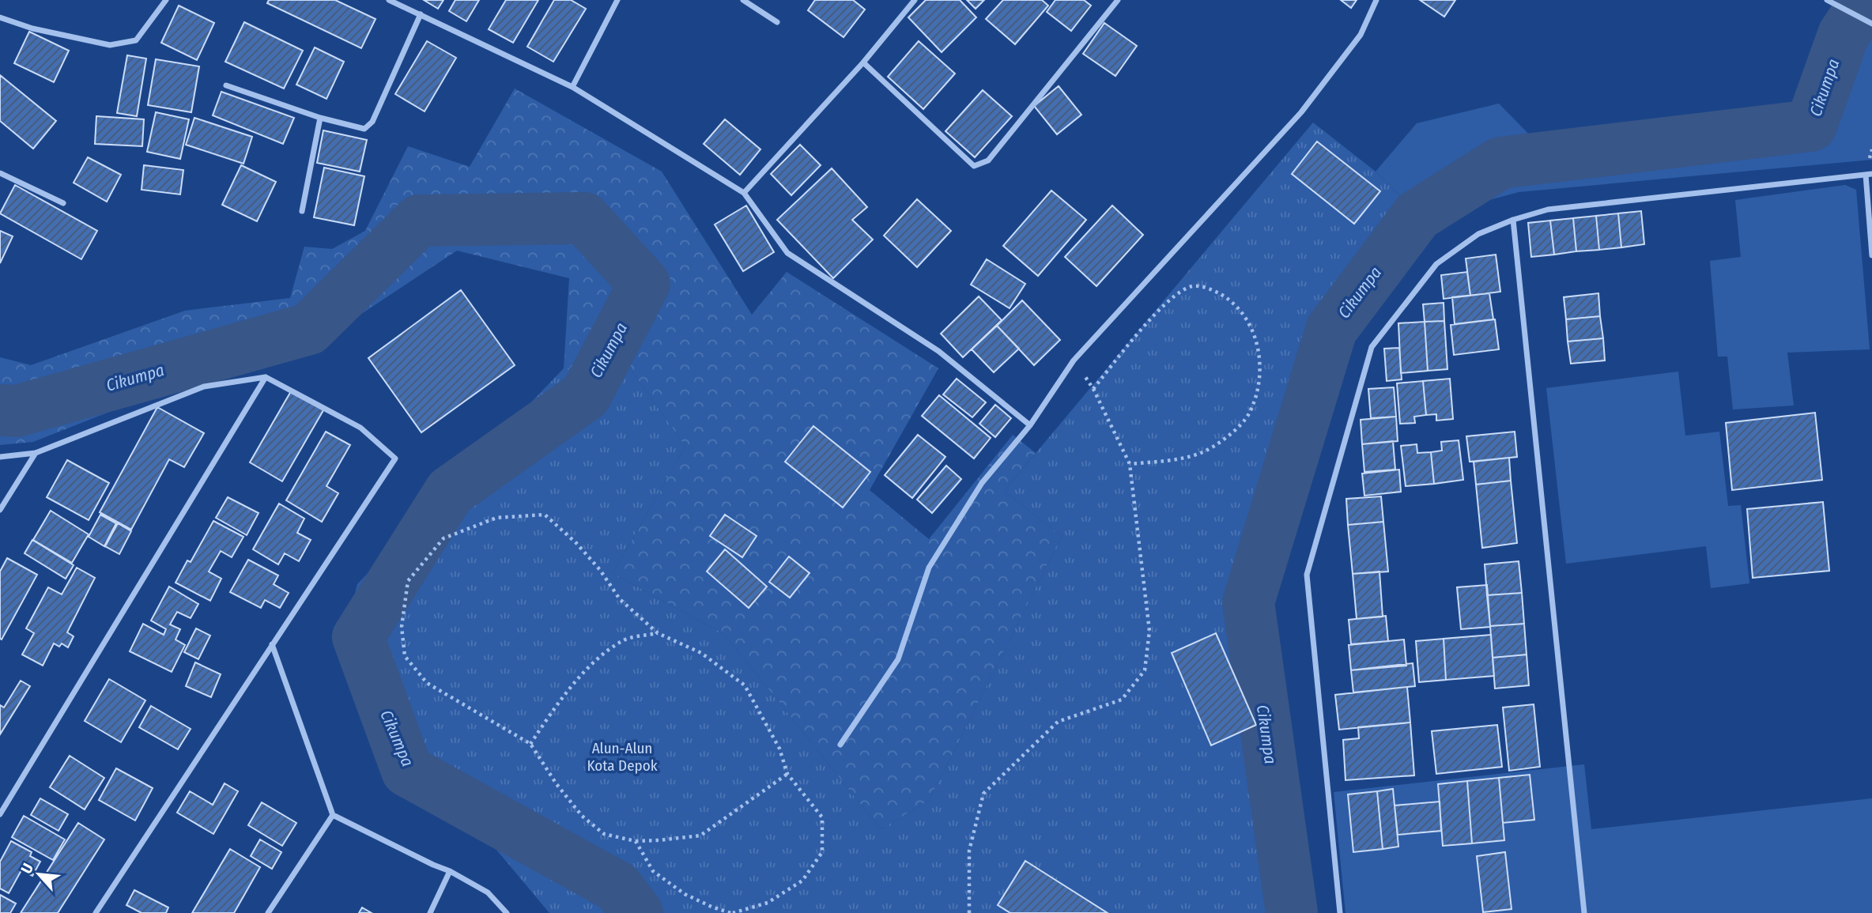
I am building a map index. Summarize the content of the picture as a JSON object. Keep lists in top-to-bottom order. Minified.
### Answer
{"water":["Cikumpa"],"parks":["Alun-Alun Kota Depok"],"north":"top left"}
